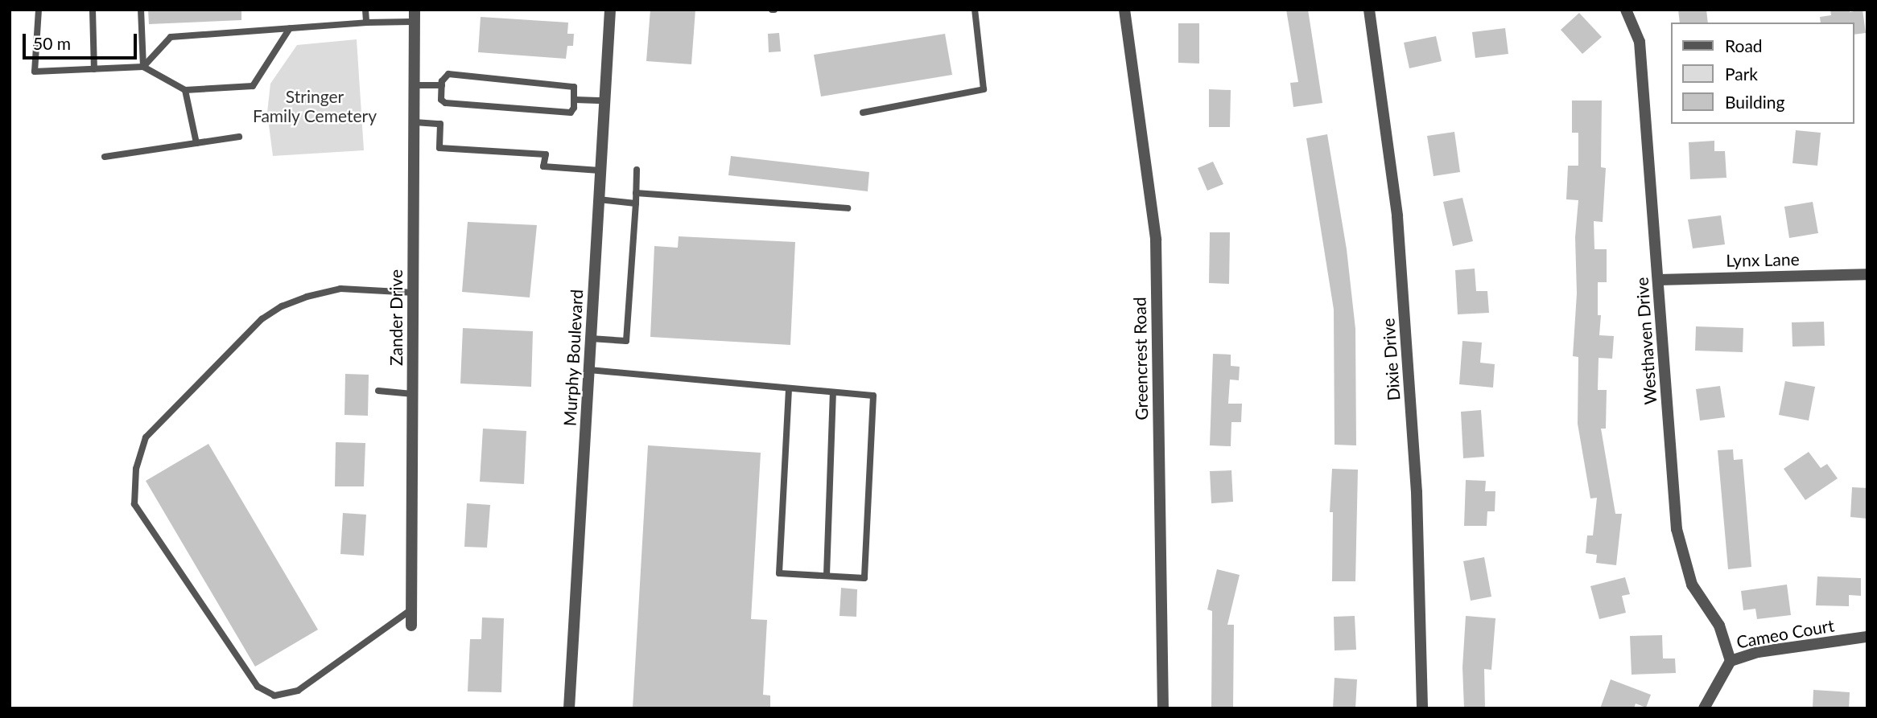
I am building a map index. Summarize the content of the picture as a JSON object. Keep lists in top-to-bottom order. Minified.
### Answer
{"streets":{"street":["Lynx Lane","Zander Drive","Westhaven Drive","Murphy Boulevard","Greencrest Road","Dixie Drive","Cameo Court"]},"crossings":[["Lynx Lane","Westhaven Drive"],["Westhaven Drive","Cameo Court"]],"parks":["Stringer Family Cemetery"],"legend":["Road","Park","Building"],"scale_bar":"50 m"}
